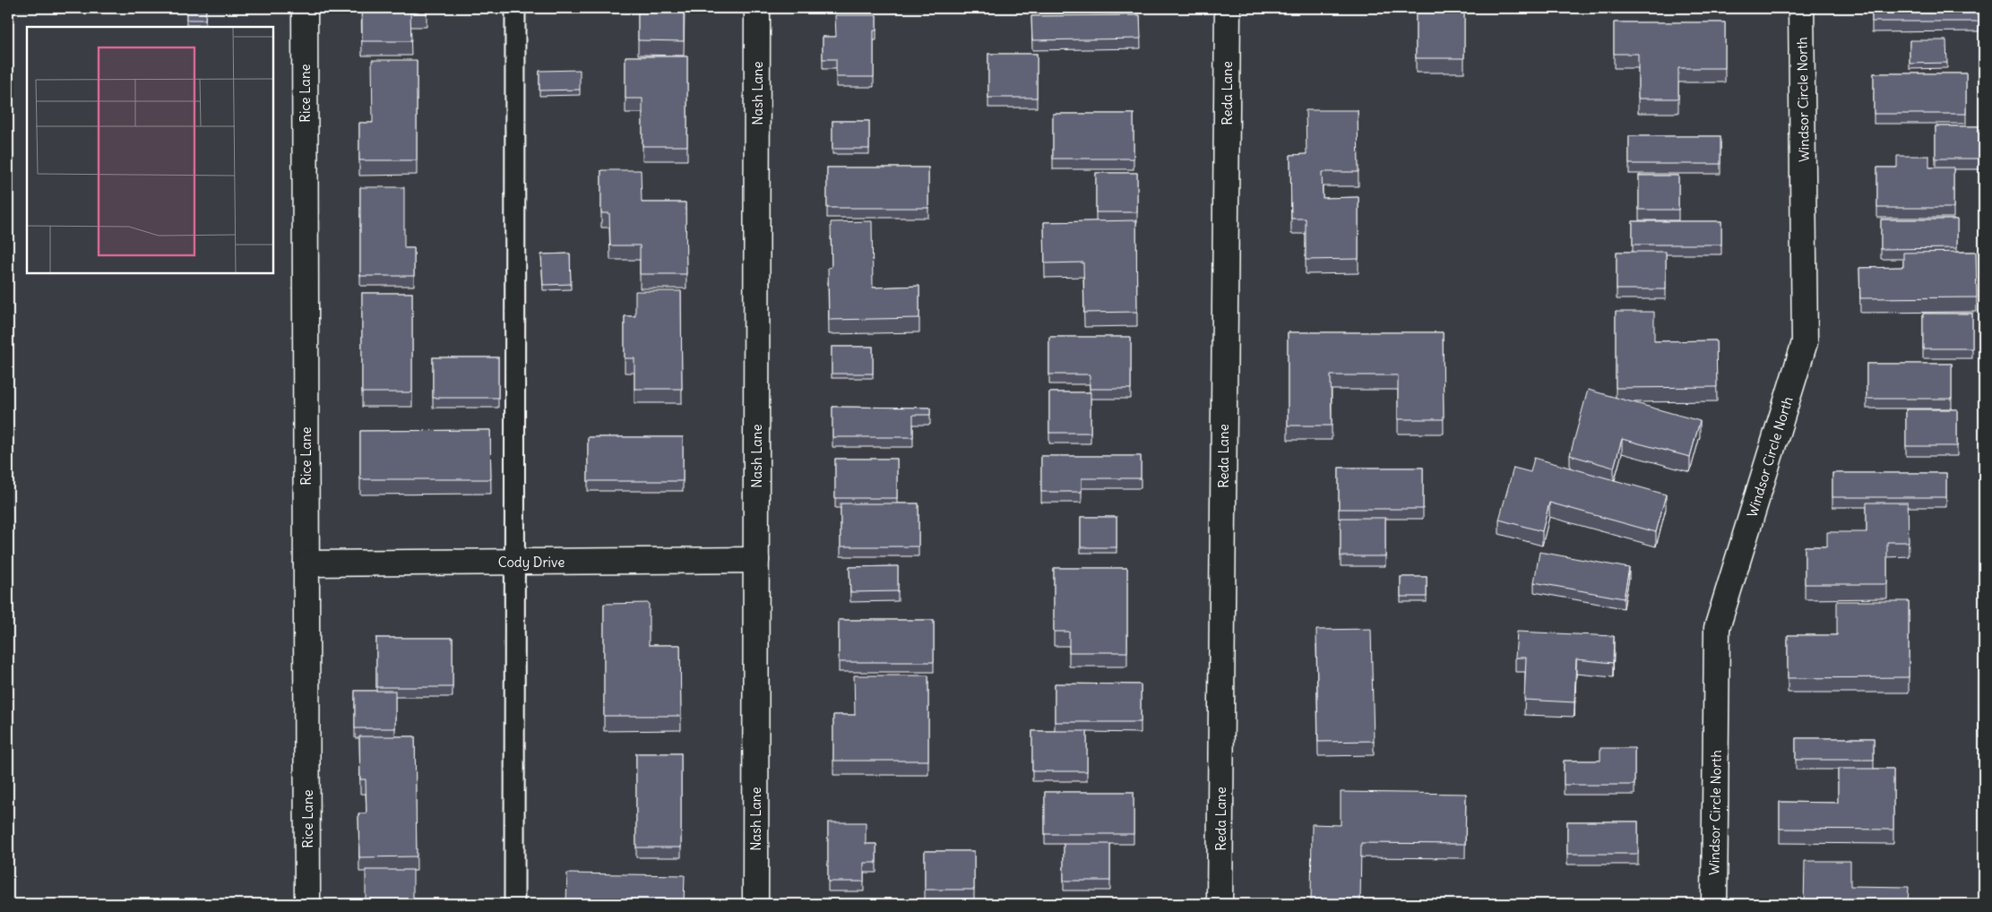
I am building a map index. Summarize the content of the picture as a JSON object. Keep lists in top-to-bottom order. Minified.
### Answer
{"streets":{"street":["Rice Lane","Nash Lane","Reda Lane","Windsor Circle North","Cody Drive"]},"crossings":[["Rice Lane","Cody Drive"],["Nash Lane","Cody Drive"]]}
